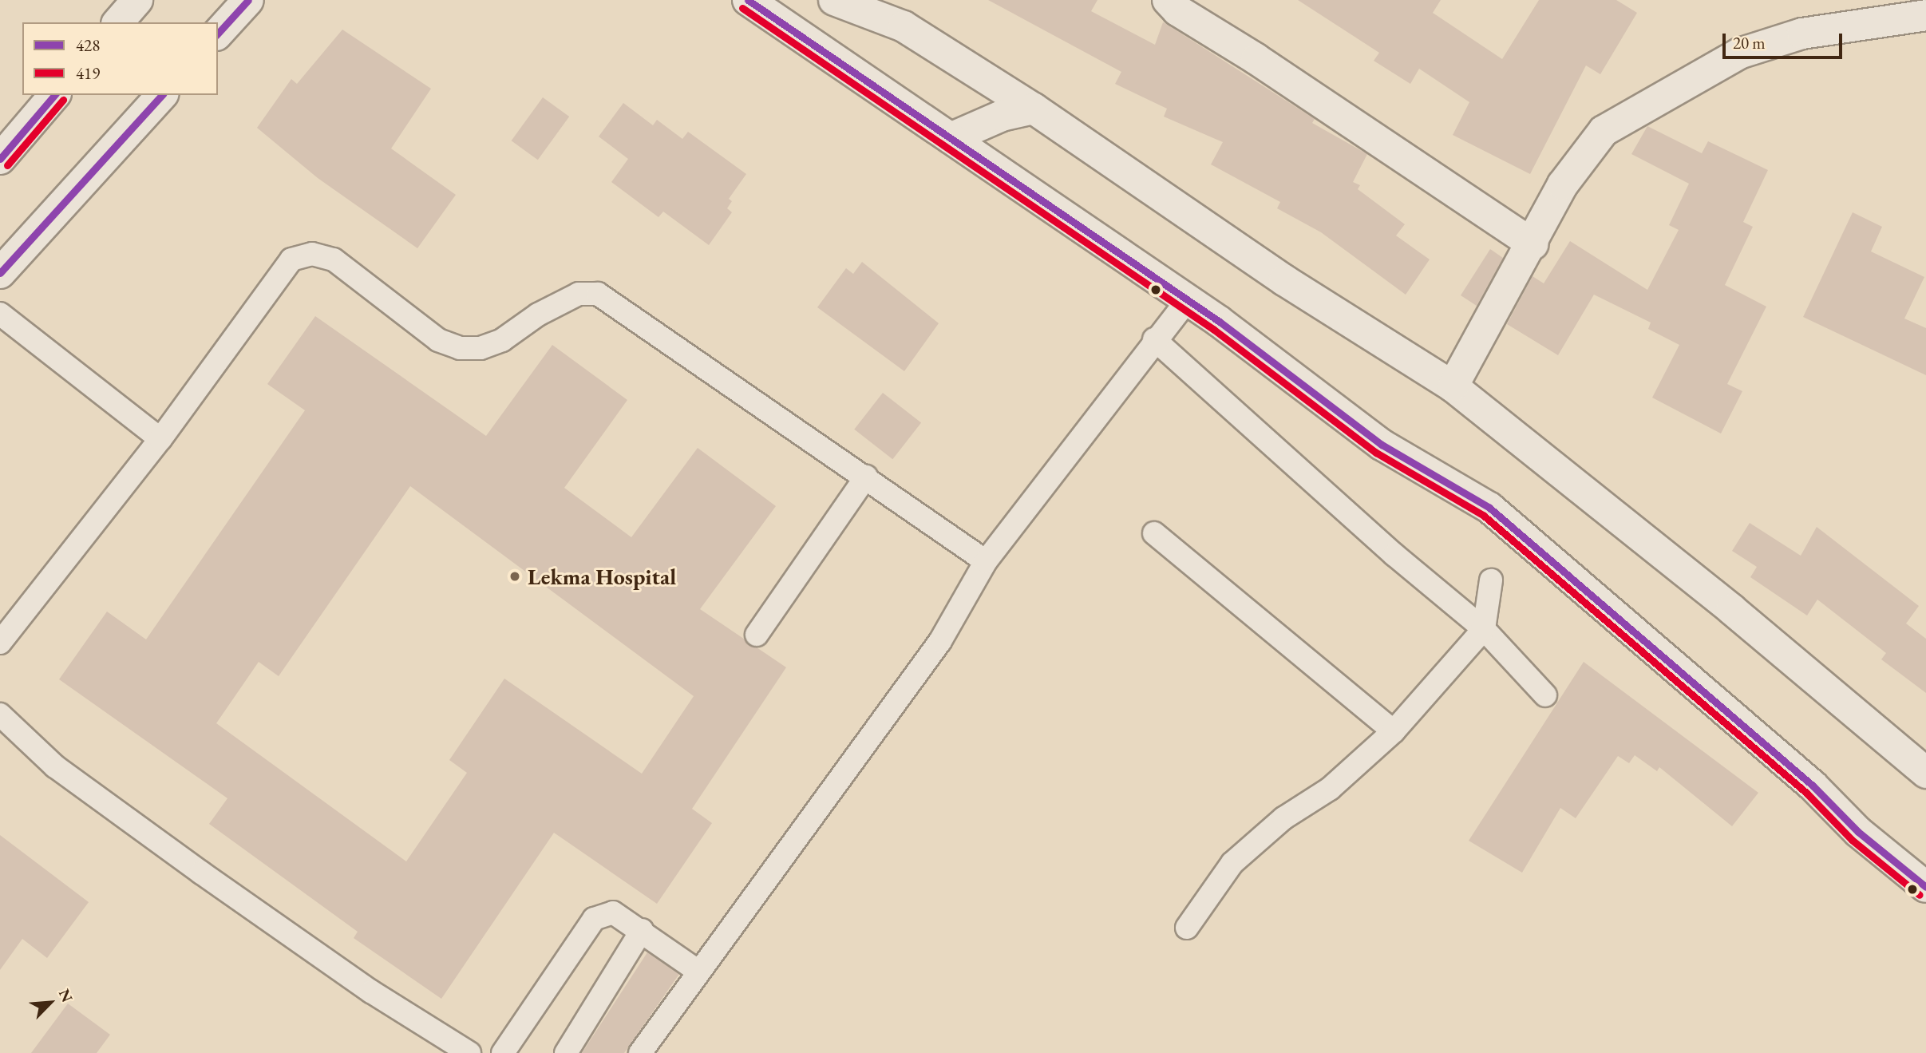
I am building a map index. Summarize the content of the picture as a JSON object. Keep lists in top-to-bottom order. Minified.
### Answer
{"places":["Lekma Hospital"],"lines":["transit line 428","transit line 419"],"legend":["428","419"],"scale_bar":"20 m","north":"top right"}
